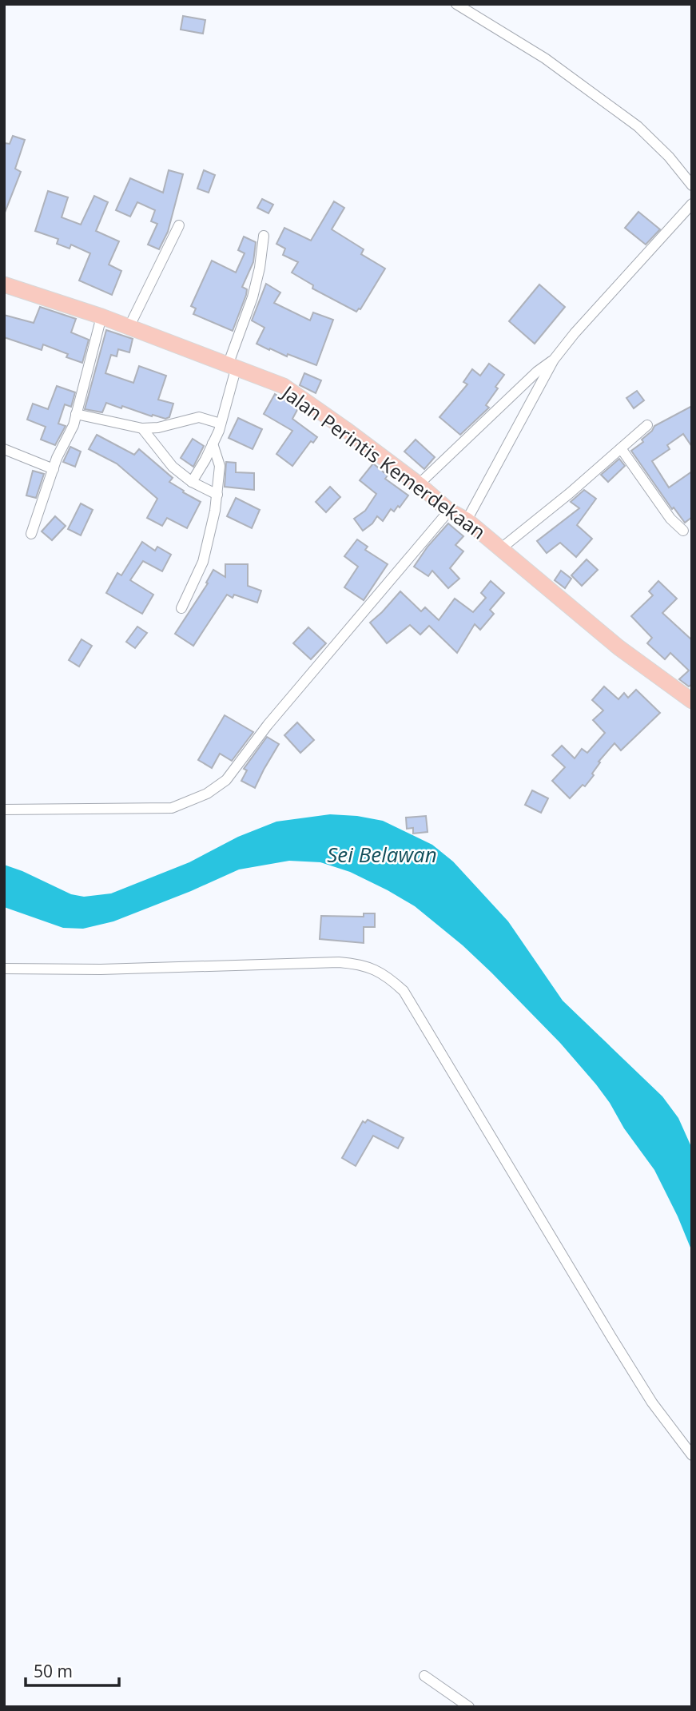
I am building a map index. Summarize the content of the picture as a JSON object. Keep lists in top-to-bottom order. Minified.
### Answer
{"streets":{"main road":["Jalan Perintis Kemerdekaan"]},"water":["Sei Belawan"],"scale_bar":"50 m"}
